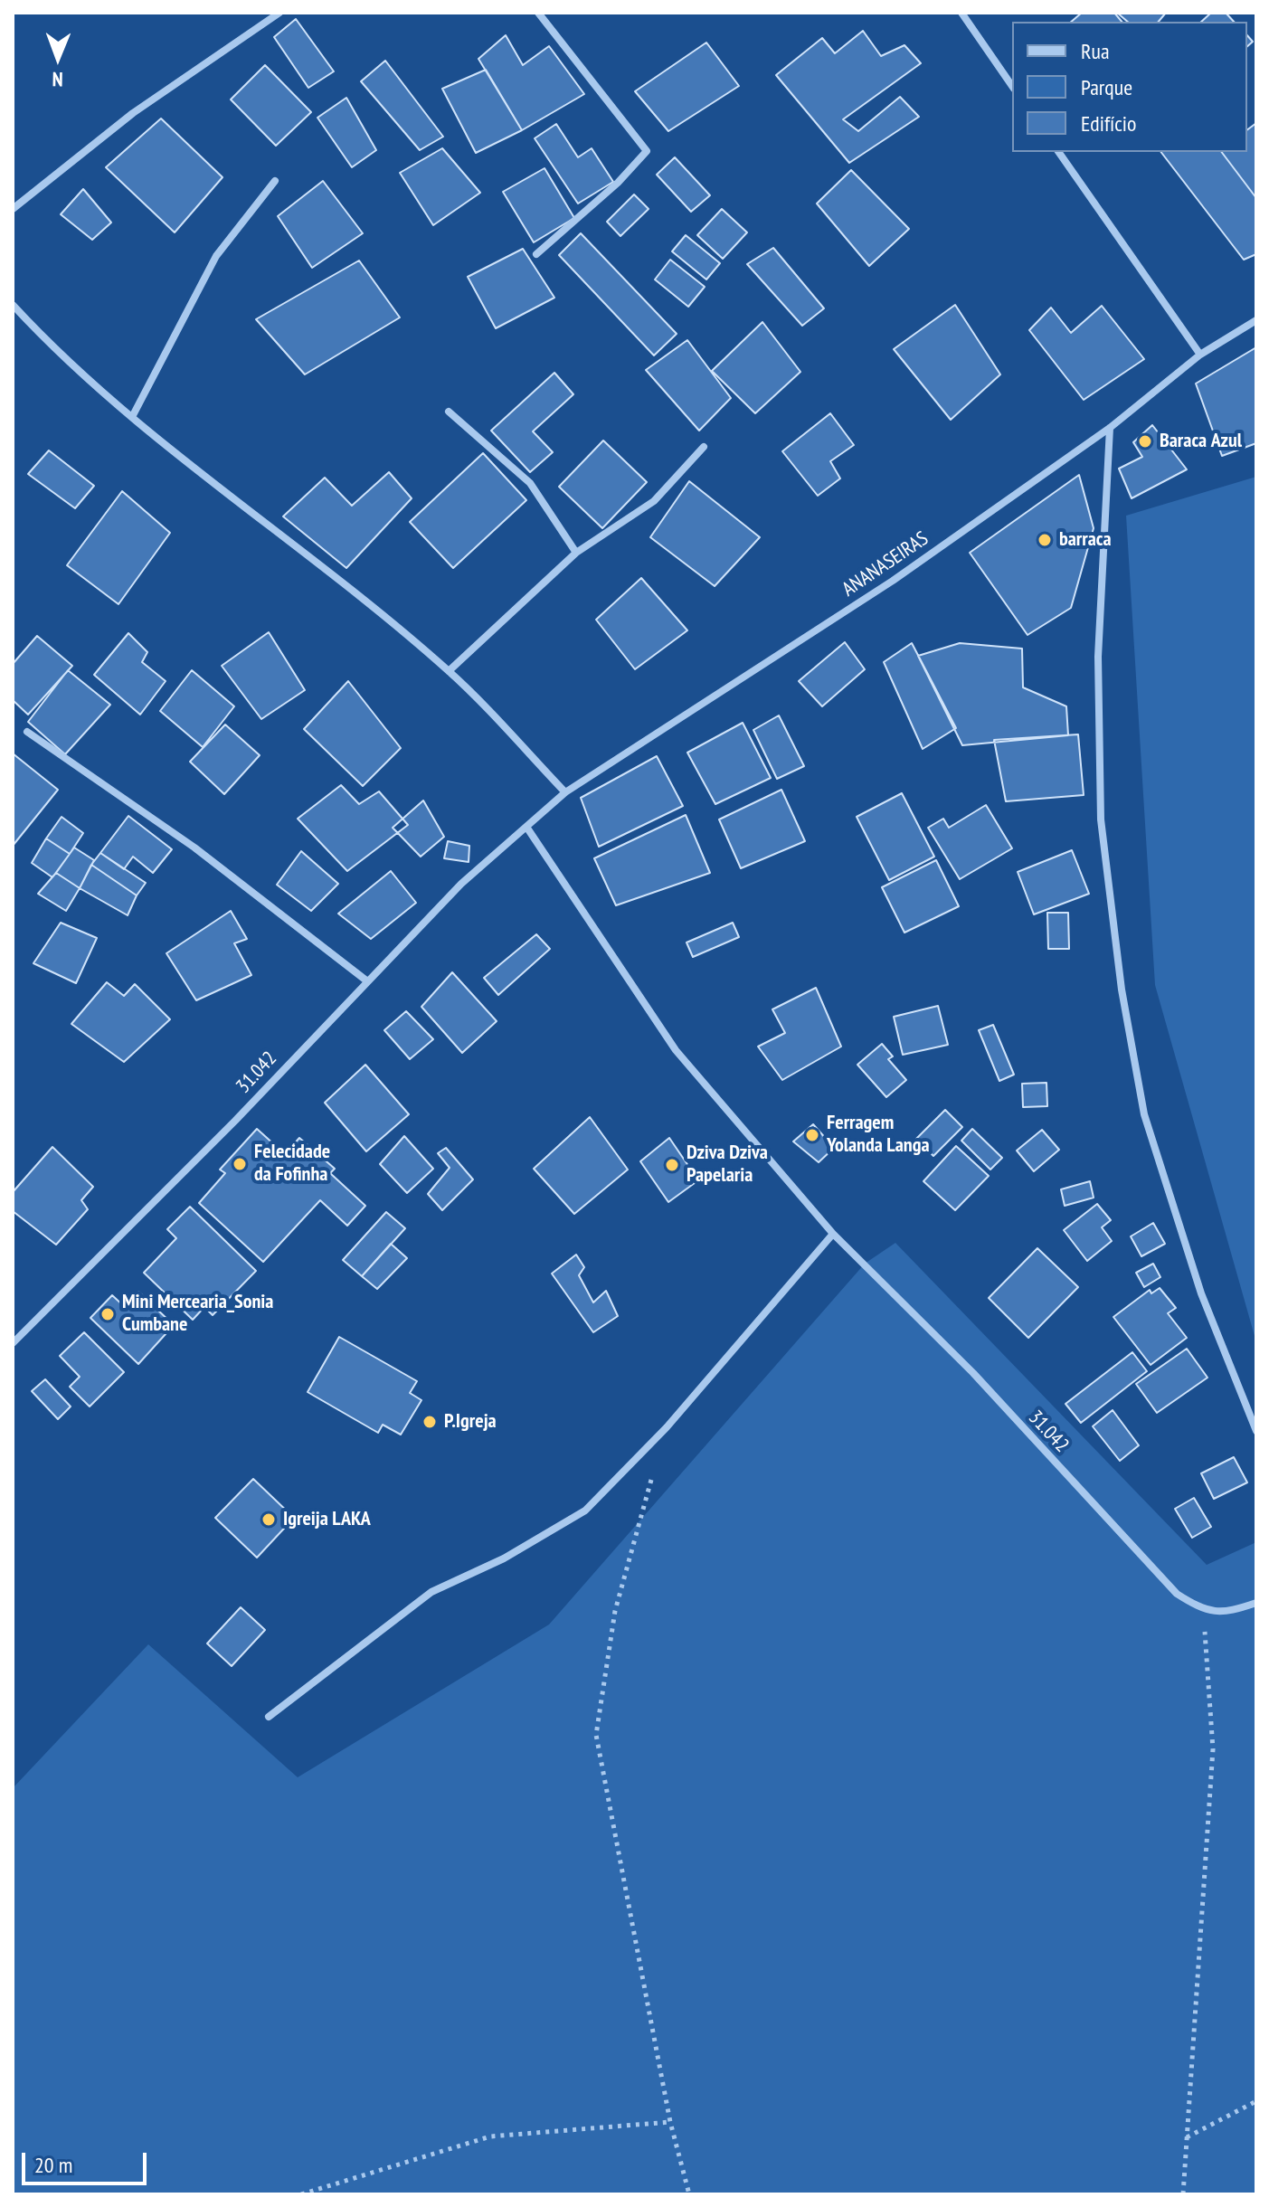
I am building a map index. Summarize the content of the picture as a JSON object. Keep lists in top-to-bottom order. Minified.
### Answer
{"streets":{"street":["ANANASEIRAS","31.042"]},"crossings":[["ANANASEIRAS","31.042"]],"places":["Baraca Azul","barraca","Ferragem Yolanda Langa","Felecidade da Fofinha","Dziva Dziva Papelaria","Mini Mercearia_Sonia Cumbane","P.Igreja","Igreija LAKA"],"legend":["Rua","Parque","Edifício"],"scale_bar":"20 m","north":"bottom"}
